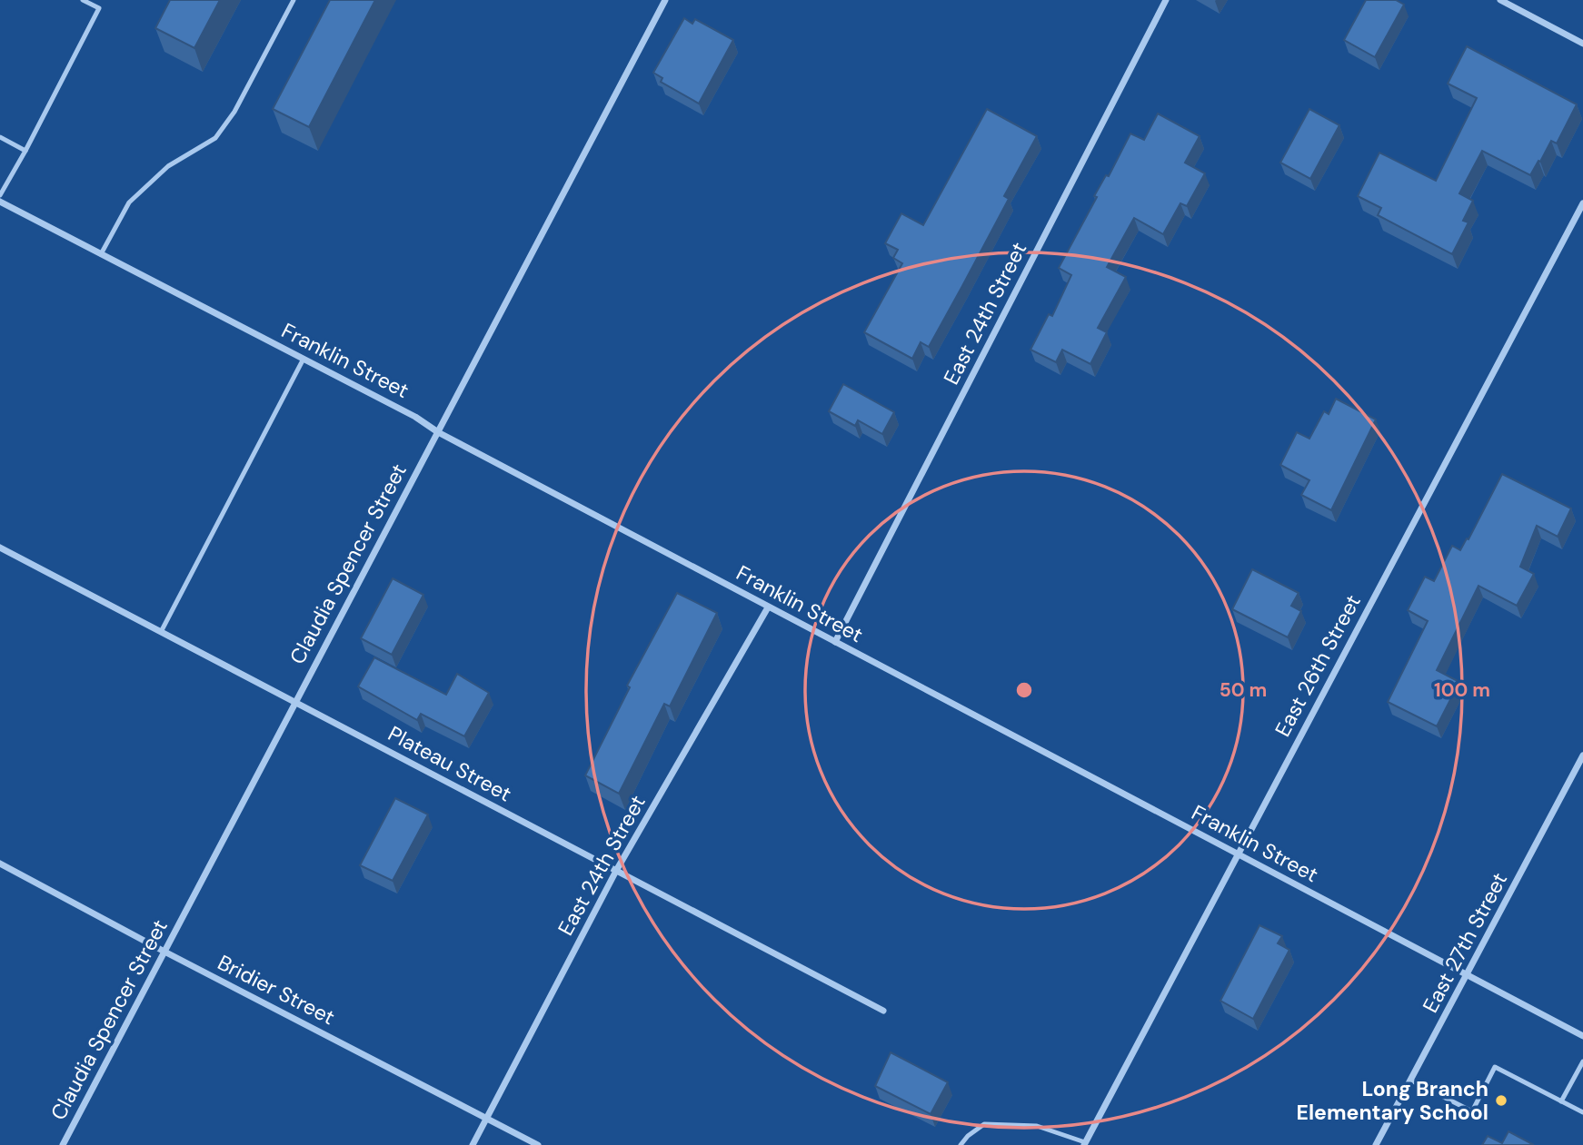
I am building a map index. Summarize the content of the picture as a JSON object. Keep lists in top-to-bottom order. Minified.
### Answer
{"streets":{"street":["East 24th Street","Franklin Street","Claudia Spencer Street","East 26th Street","Plateau Street","East 27th Street","Bridier Street"]},"crossings":[["East 24th Street","Franklin Street"],["East 24th Street","Plateau Street"],["East 24th Street","Bridier Street"],["Franklin Street","Claudia Spencer Street"],["Franklin Street","East 26th Street"],["Franklin Street","East 27th Street"],["Claudia Spencer Street","Plateau Street"],["Claudia Spencer Street","Bridier Street"]],"places":["Long Branch Elementary School"],"rings":["50 m","100 m"]}
